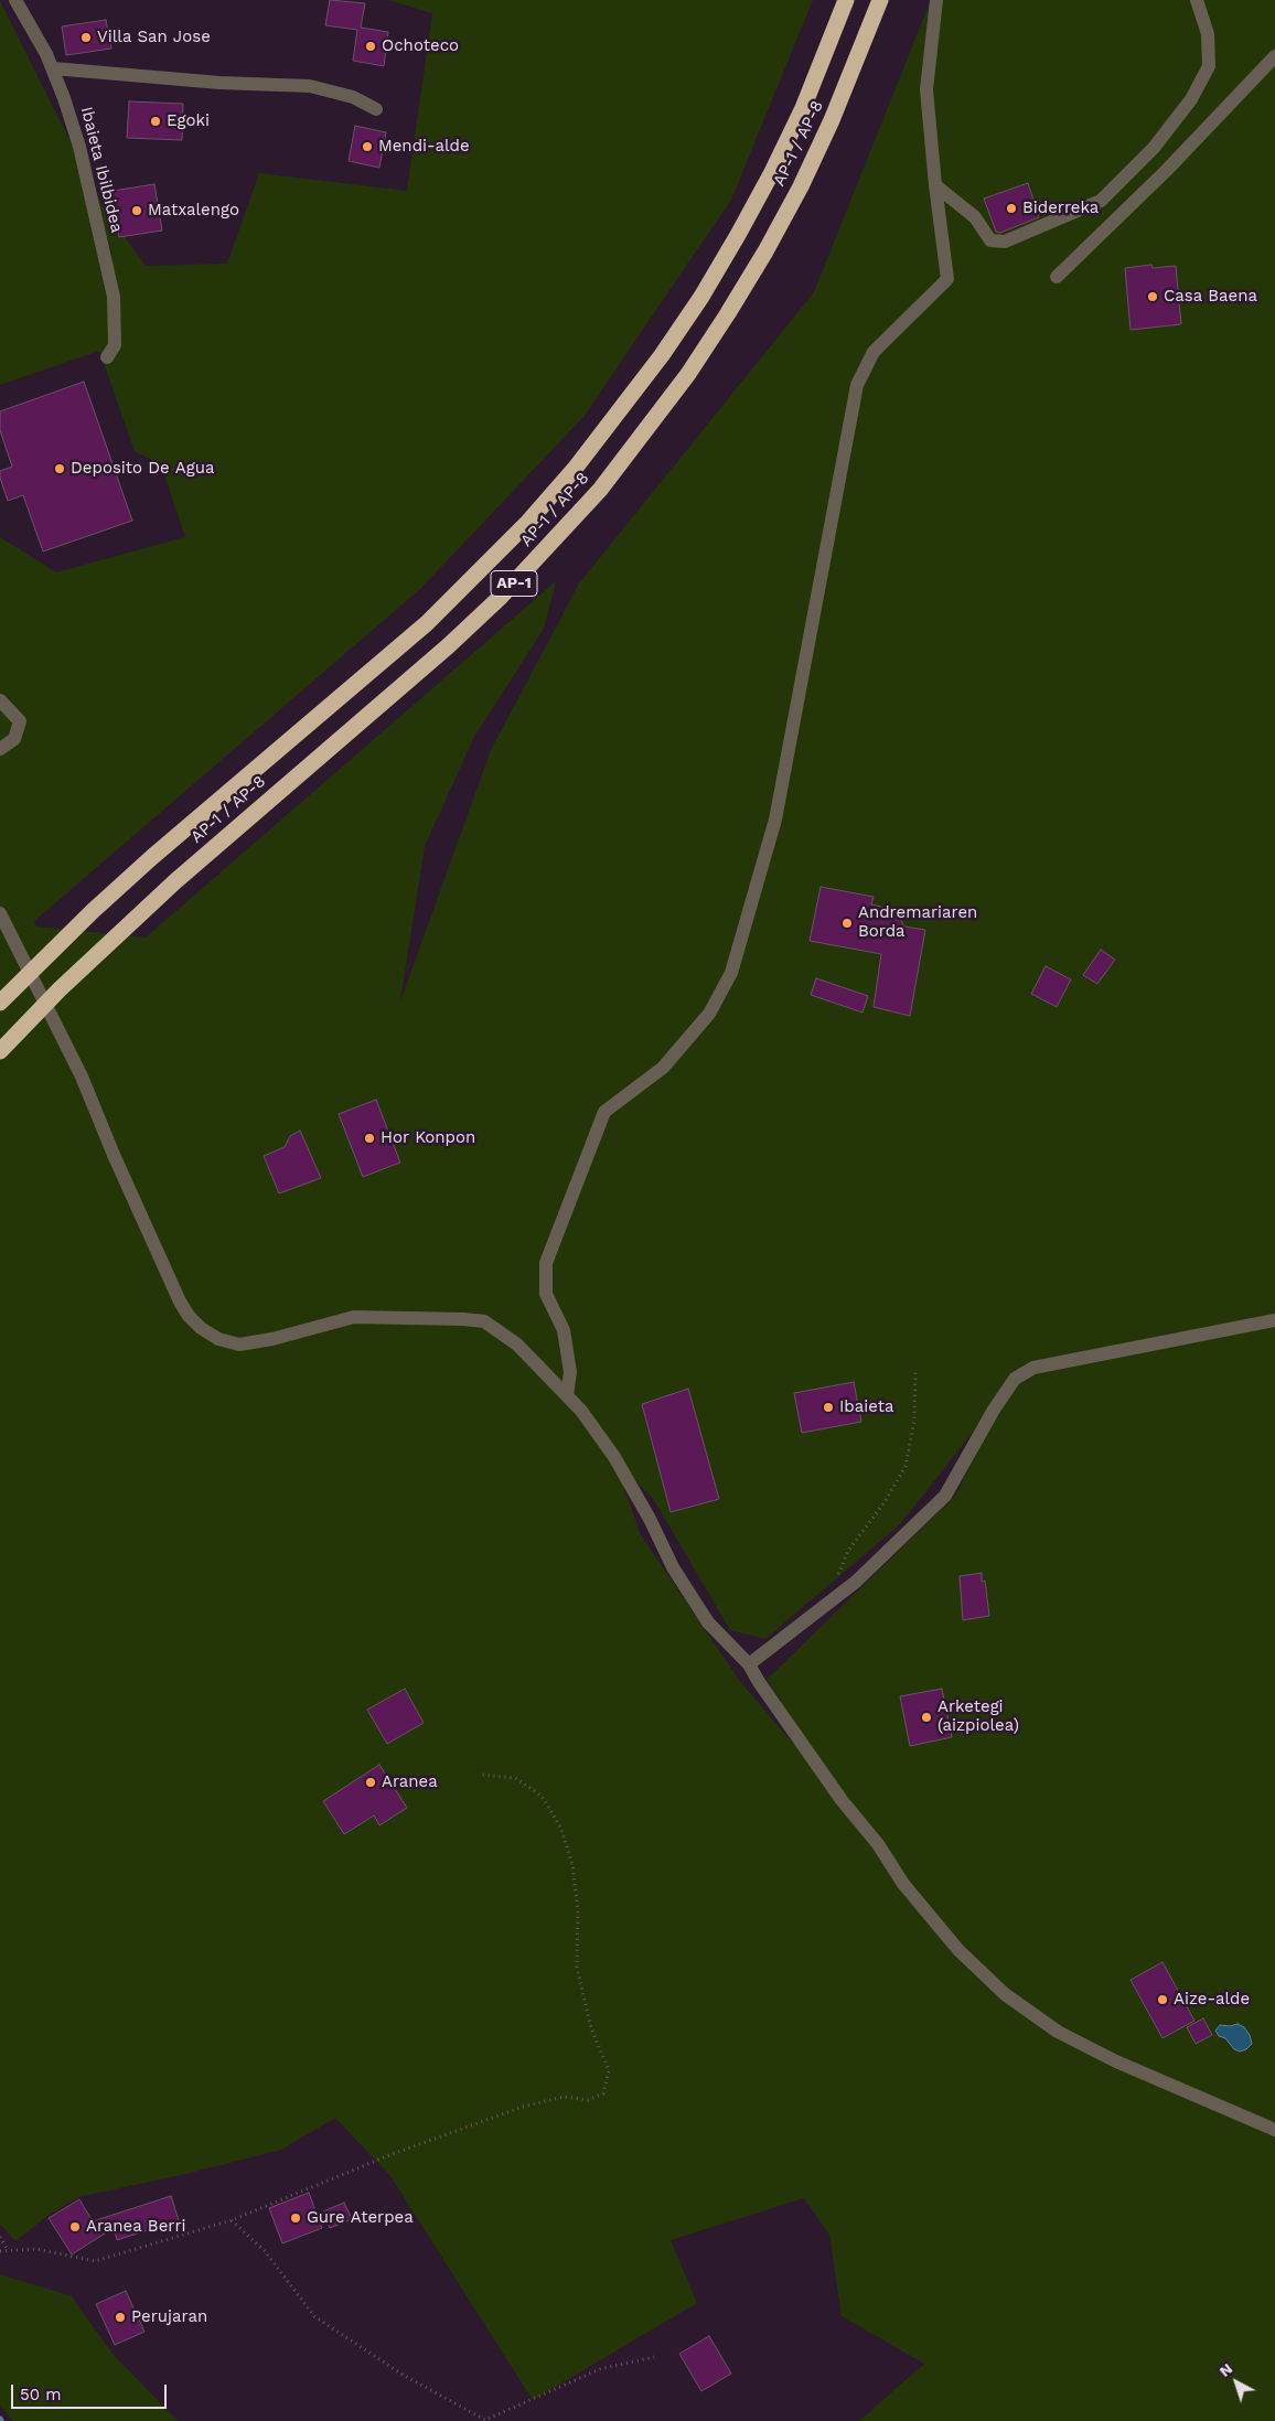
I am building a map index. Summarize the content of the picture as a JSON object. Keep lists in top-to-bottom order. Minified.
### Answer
{"streets":{"highway":["AP-1 / AP-8","AP-1"],"street":["Ibaieta Ibilbidea"]},"places":["Villa San Jose","Ochoteco","Egoki","Mendi-alde","Biderreka","Matxalengo","Casa Baena","Deposito De Agua","Andremariaren Borda","Hor Konpon","Ibaieta","Arketegi (aizpiolea)","Aranea","Aize-alde","Gure Aterpea","Aranea Berri","Perujaran"],"scale_bar":"50 m","north":"top left"}
